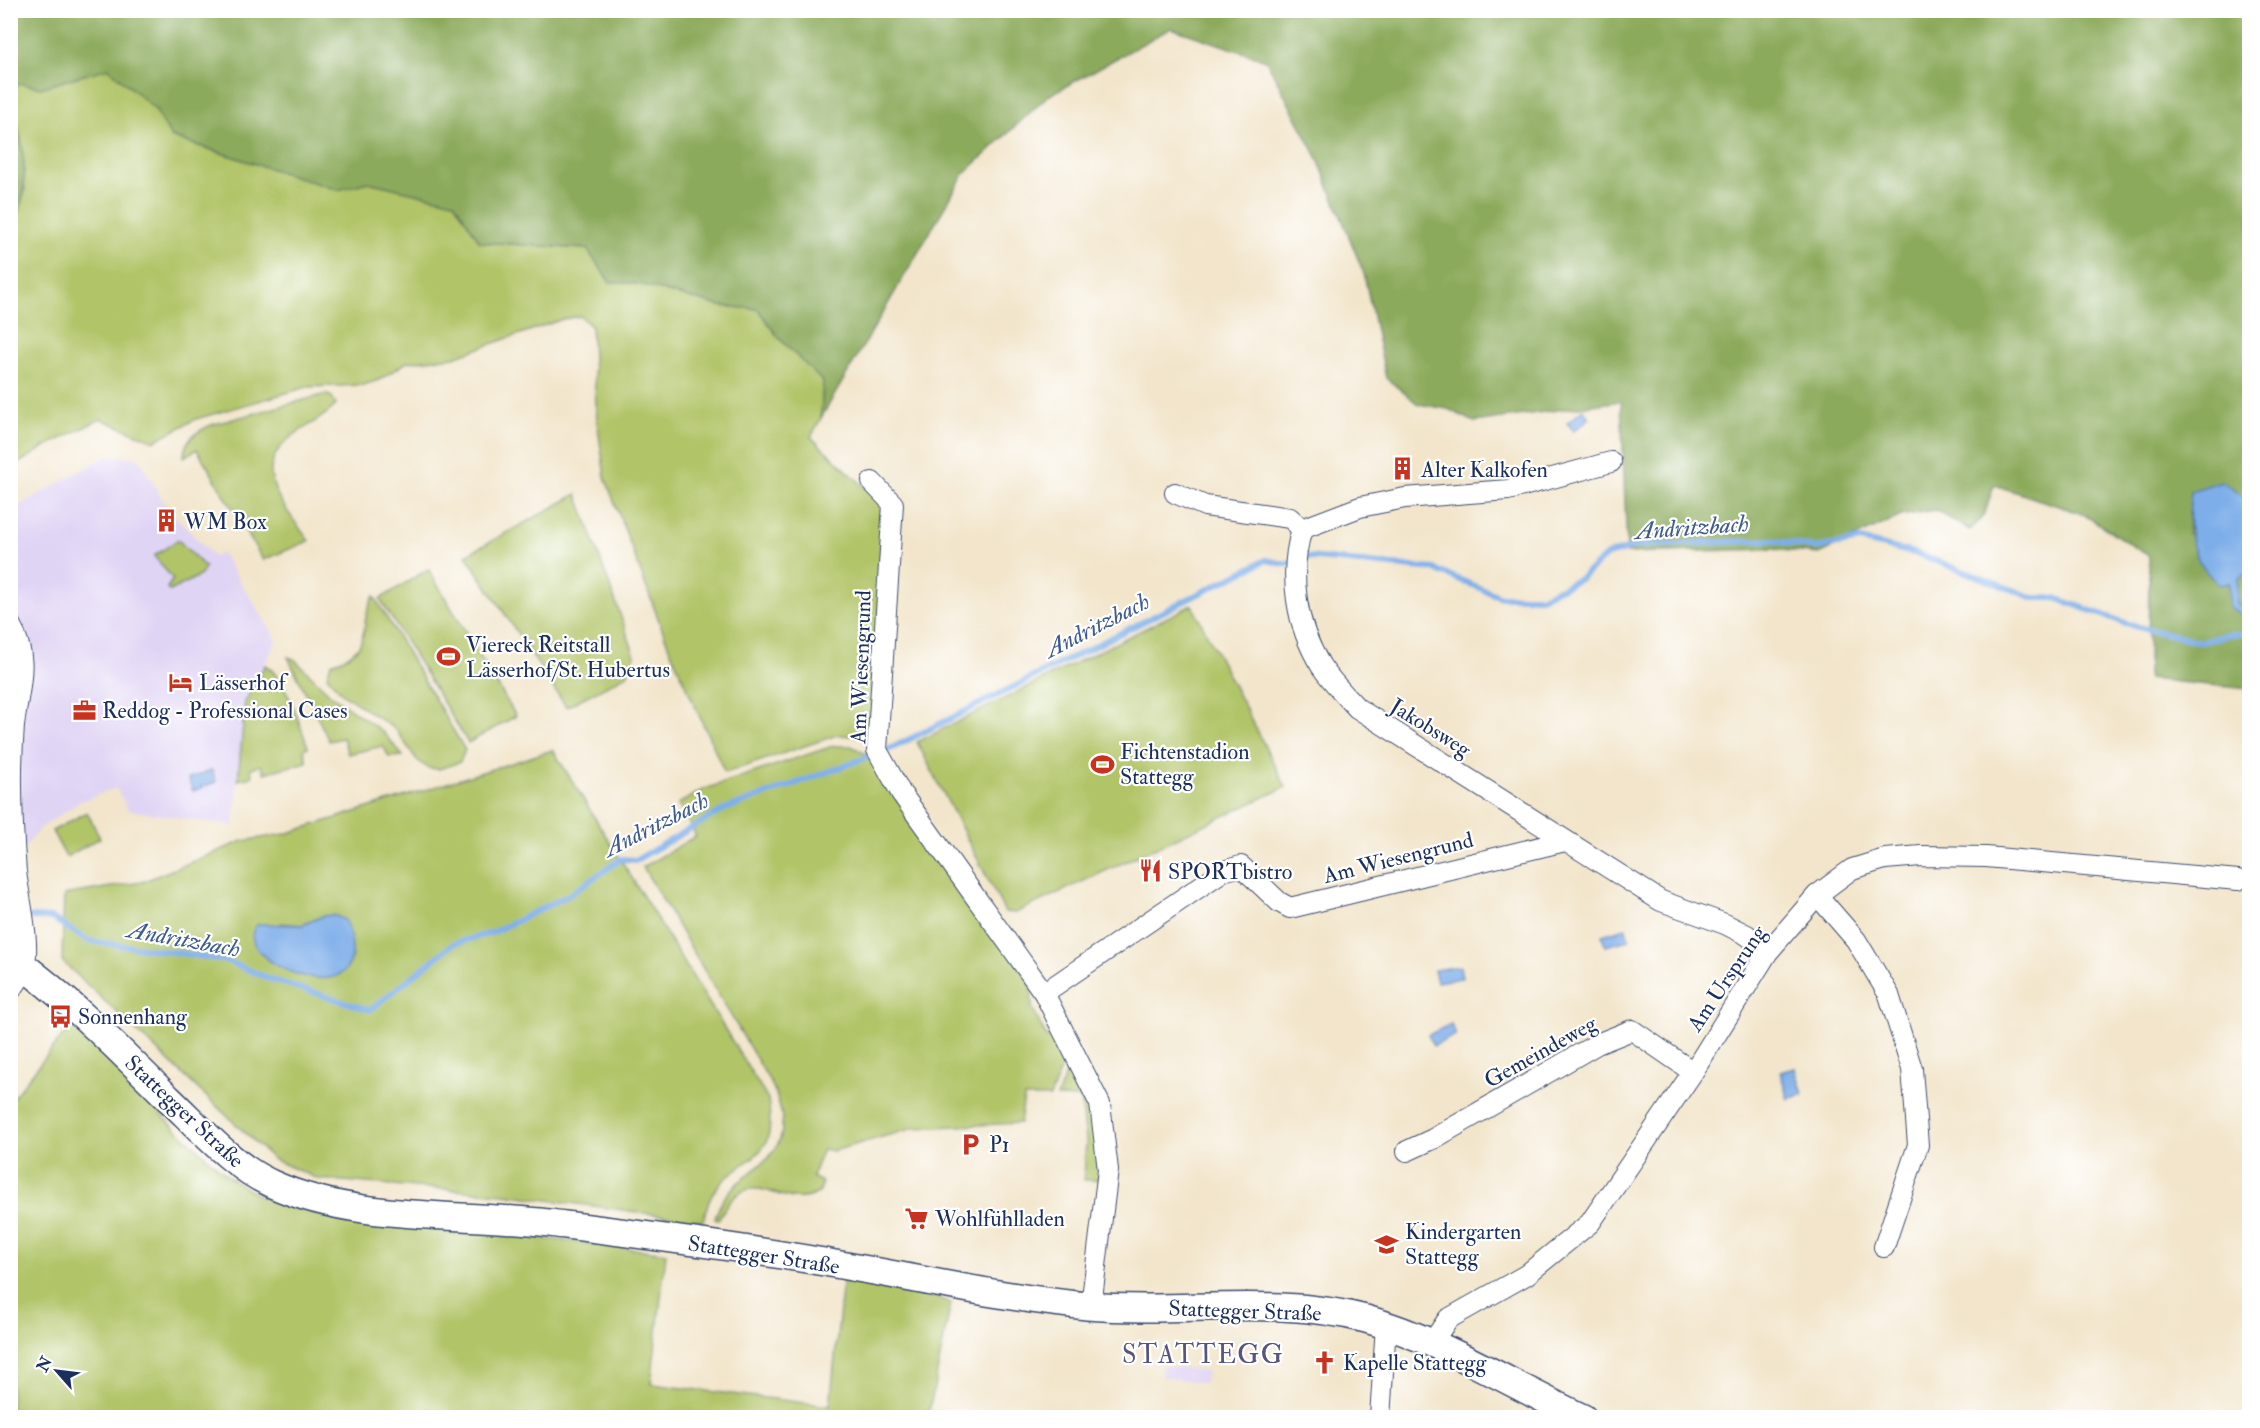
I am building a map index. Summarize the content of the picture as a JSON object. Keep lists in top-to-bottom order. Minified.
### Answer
{"streets":{"main road":["Stattegger Straße"],"street":["Am Wiesengrund","Jakobsweg","Am Ursprung","Gemeindeweg"]},"crossings":[["Am Wiesengrund","Jakobsweg"],["Am Wiesengrund","Stattegger Straße"],["Jakobsweg","Am Ursprung"],["Am Ursprung","Gemeindeweg"],["Am Ursprung","Stattegger Straße"]],"districts":["STATTEGG"],"water":["Andritzbach"],"places":{"building":["Alter Kalkofen","WM Box"],"sports":["Viereck Reitstall Lässerhof/St. Hubertus","Fichtenstadion Stattegg"],"hotel":["Lässerhof"],"office":["Reddog - Professional Cases"],"restaurant":["SPORTbistro"],"bus stop":["Sonnenhang"],"parking":["P1"],"supermarket":["Wohlfühlladen"],"school or university":["Kindergarten Stattegg"],"church":["Kapelle Stattegg"]},"north":"top left"}
